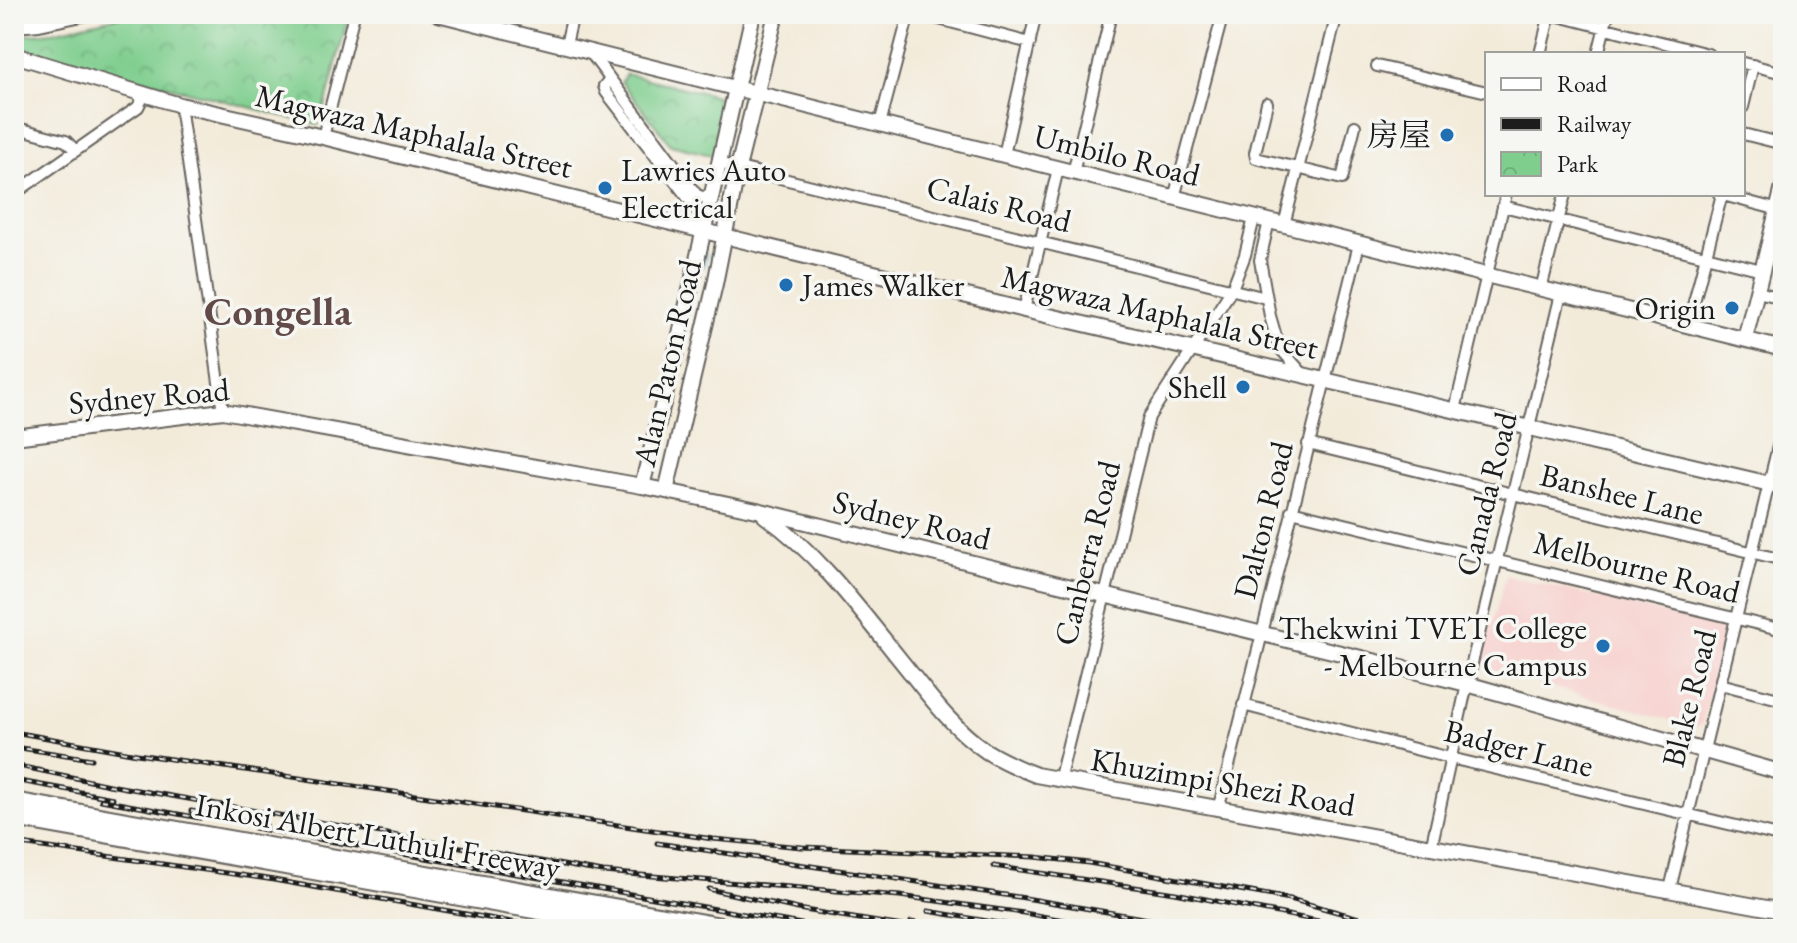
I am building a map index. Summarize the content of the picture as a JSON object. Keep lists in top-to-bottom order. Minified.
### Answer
{"streets":{"highway":["Inkosi Albert Luthuli Freeway"],"street":["Magwaza Maphalala Street","Umbilo Road","Calais Road","Alan Paton Road","Sydney Road","Canada Road","Banshee Lane","Dalton Road","Canberra Road","Melbourne Road","Blake Road","Badger Lane","Khuzimpi Shezi Road"]},"crossings":[["Magwaza Maphalala Street","Alan Paton Road"],["Magwaza Maphalala Street","Canada Road"],["Magwaza Maphalala Street","Dalton Road"],["Magwaza Maphalala Street","Canberra Road"],["Magwaza Maphalala Street","Blake Road"],["Umbilo Road","Alan Paton Road"],["Umbilo Road","Canada Road"],["Umbilo Road","Dalton Road"],["Umbilo Road","Canberra Road"],["Calais Road","Alan Paton Road"],["Calais Road","Canberra Road"],["Alan Paton Road","Sydney Road"],["Sydney Road","Canada Road"],["Sydney Road","Dalton Road"],["Sydney Road","Canberra Road"],["Sydney Road","Blake Road"],["Sydney Road","Khuzimpi Shezi Road"],["Canada Road","Banshee Lane"],["Canada Road","Melbourne Road"],["Canada Road","Badger Lane"],["Canada Road","Khuzimpi Shezi Road"],["Banshee Lane","Dalton Road"],["Banshee Lane","Blake Road"],["Dalton Road","Melbourne Road"],["Dalton Road","Badger Lane"],["Dalton Road","Khuzimpi Shezi Road"],["Canberra Road","Khuzimpi Shezi Road"],["Melbourne Road","Blake Road"],["Blake Road","Badger Lane"],["Blake Road","Khuzimpi Shezi Road"]],"districts":["Congella"],"places":["房屋","Lawries Auto Electrical","James Walker","Origin","Shell","Thekwini TVET College - Melbourne Campus"],"legend":["Road","Railway","Park"]}
